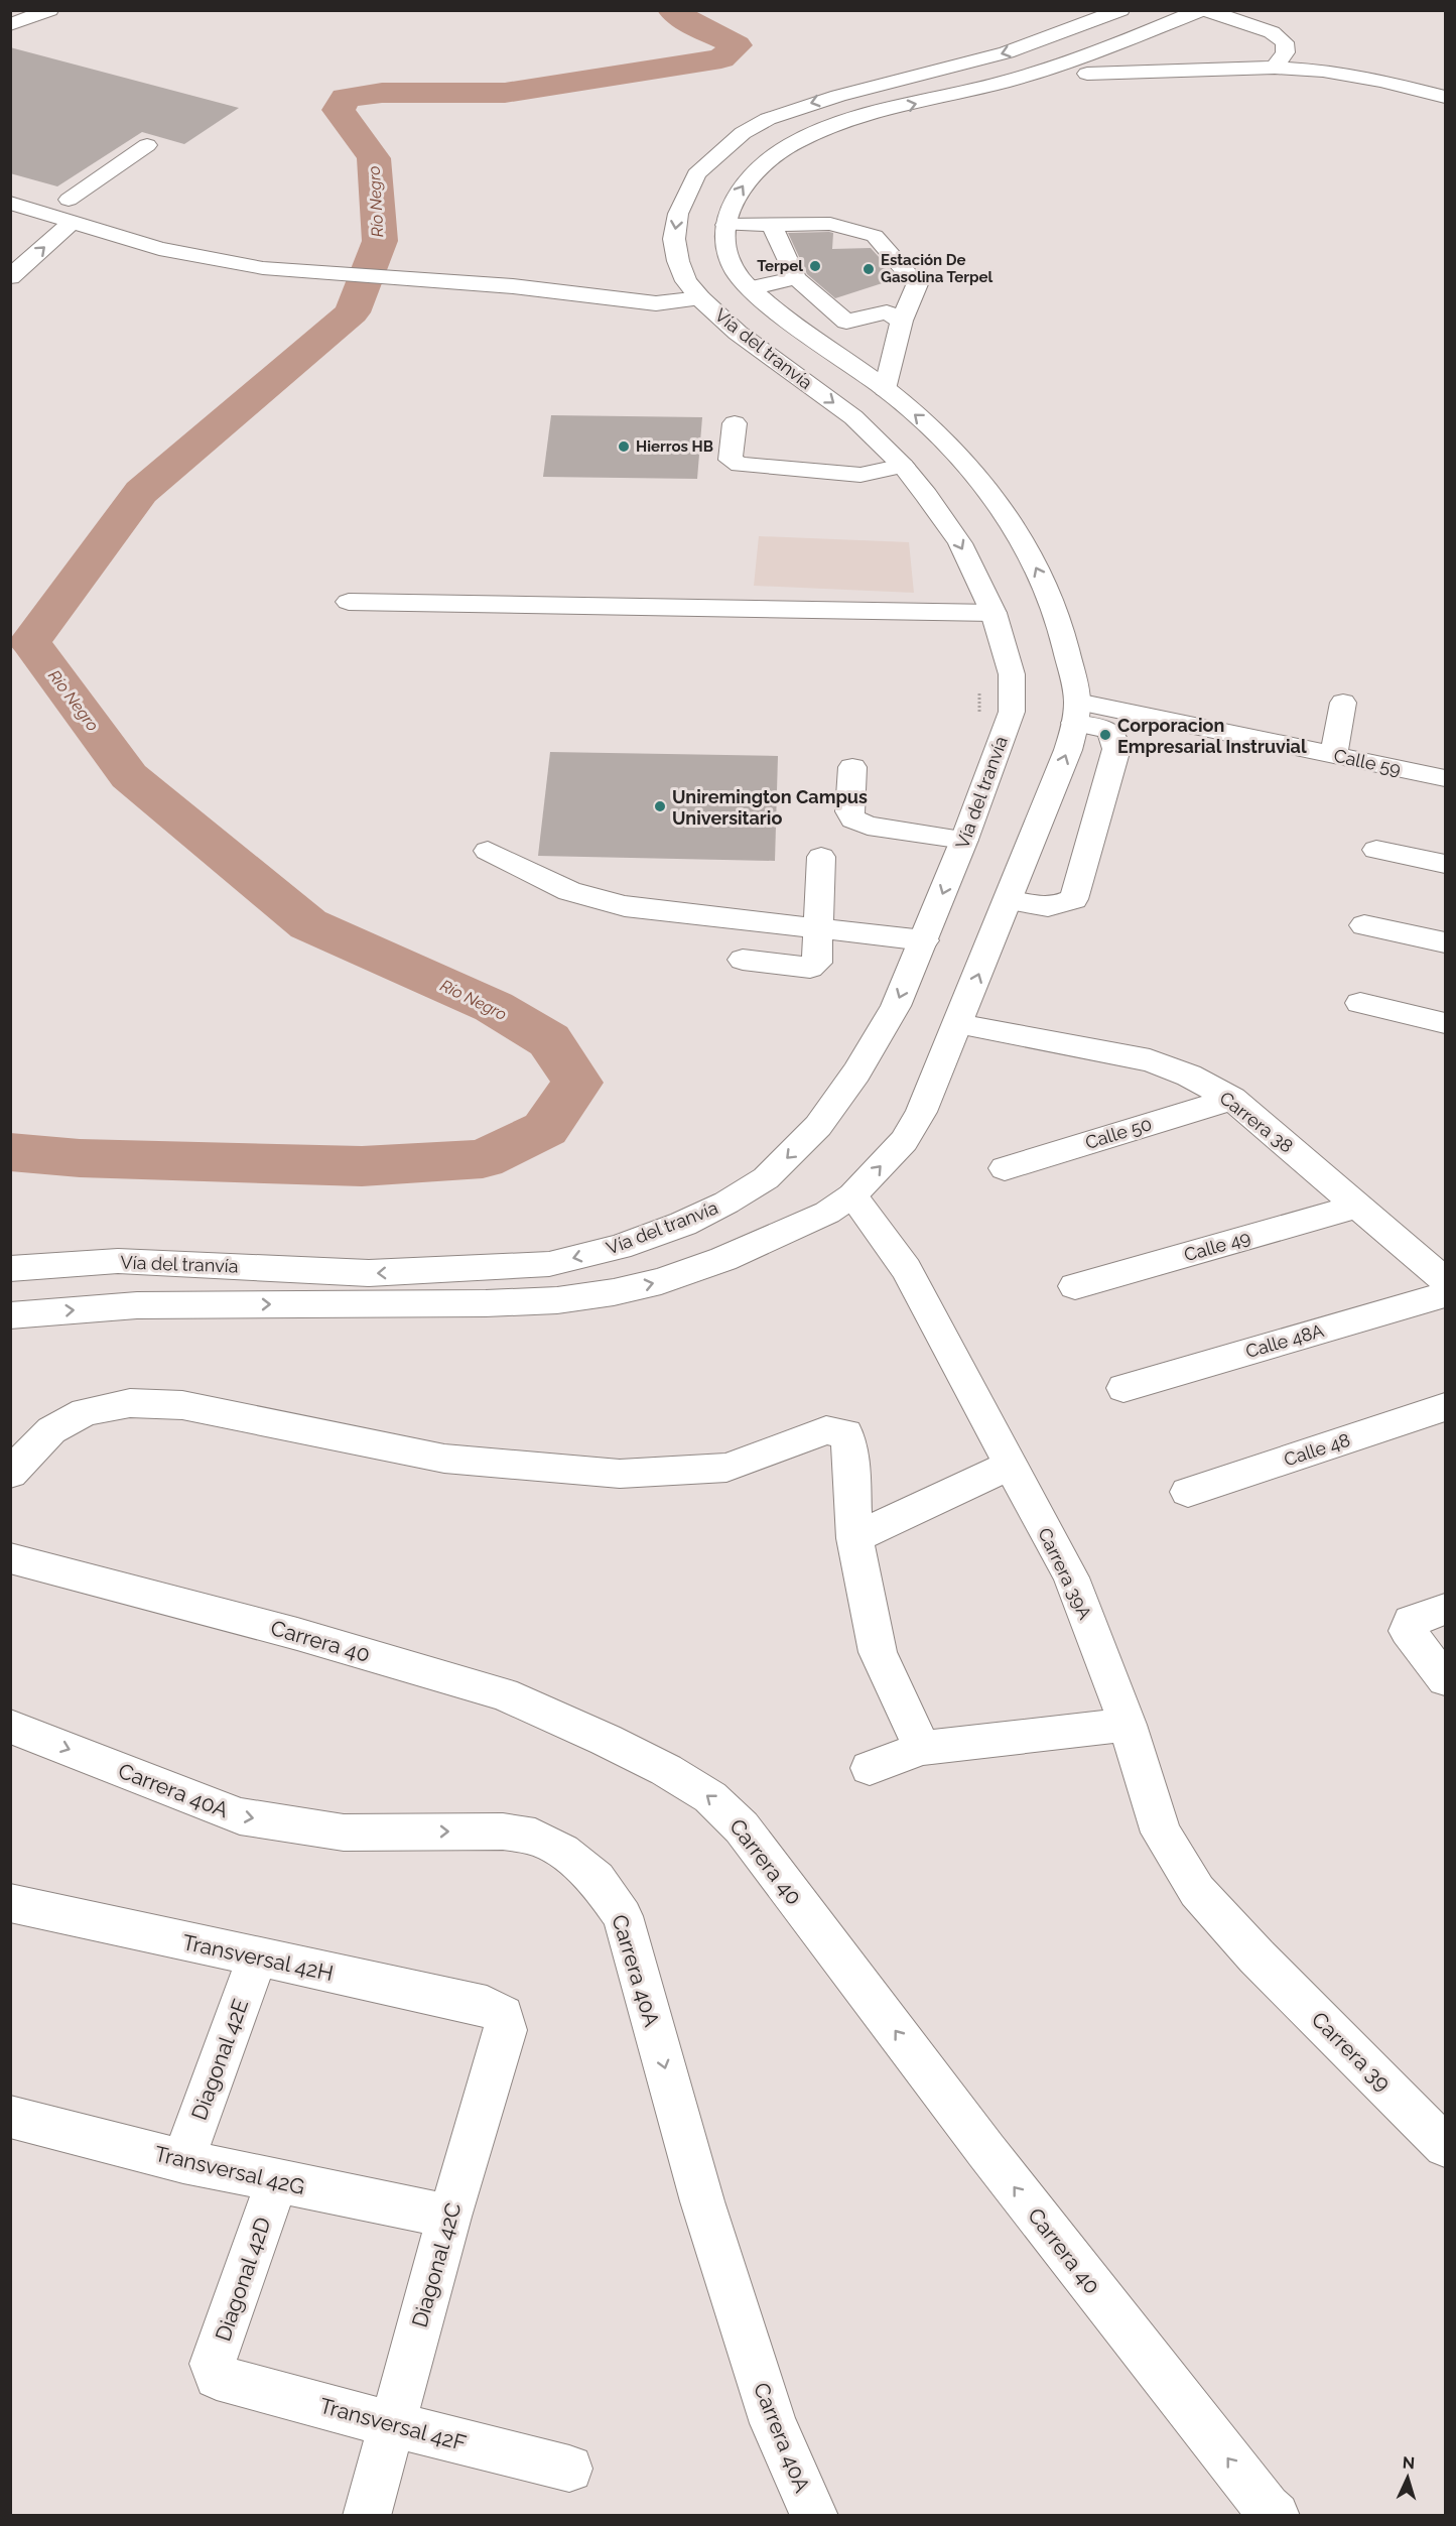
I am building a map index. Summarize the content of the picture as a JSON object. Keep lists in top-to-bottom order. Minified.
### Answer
{"streets":{"main road":["Vía del tranvía","Calle 59","Carrera 38","Calle 50","Calle 49","Calle 48A","Calle 48","Carrera 39A","Carrera 40","Carrera 40A","Transversal 42H","Carrera 39","Diagonal 42E","Transversal 42G","Diagonal 42C","Diagonal 42D","Transversal 42F"]},"crossings":[["Vía del tranvía","Calle 59"],["Vía del tranvía","Carrera 38"],["Vía del tranvía","Carrera 39A"],["Carrera 38","Calle 50"],["Carrera 38","Calle 49"],["Carrera 39A","Carrera 39"],["Transversal 42H","Diagonal 42E"],["Transversal 42H","Diagonal 42C"],["Diagonal 42E","Transversal 42G"],["Transversal 42G","Diagonal 42C"],["Transversal 42G","Diagonal 42D"],["Diagonal 42C","Transversal 42F"],["Diagonal 42D","Transversal 42F"]],"one_way":["Carrera 40","Carrera 40A"],"water":["Río Negro"],"places":["Terpel","Estación De Gasolina Terpel","Hierros HB","Corporacion Empresarial Instruvial","Uniremington Campus Universitario"],"north":"top"}
